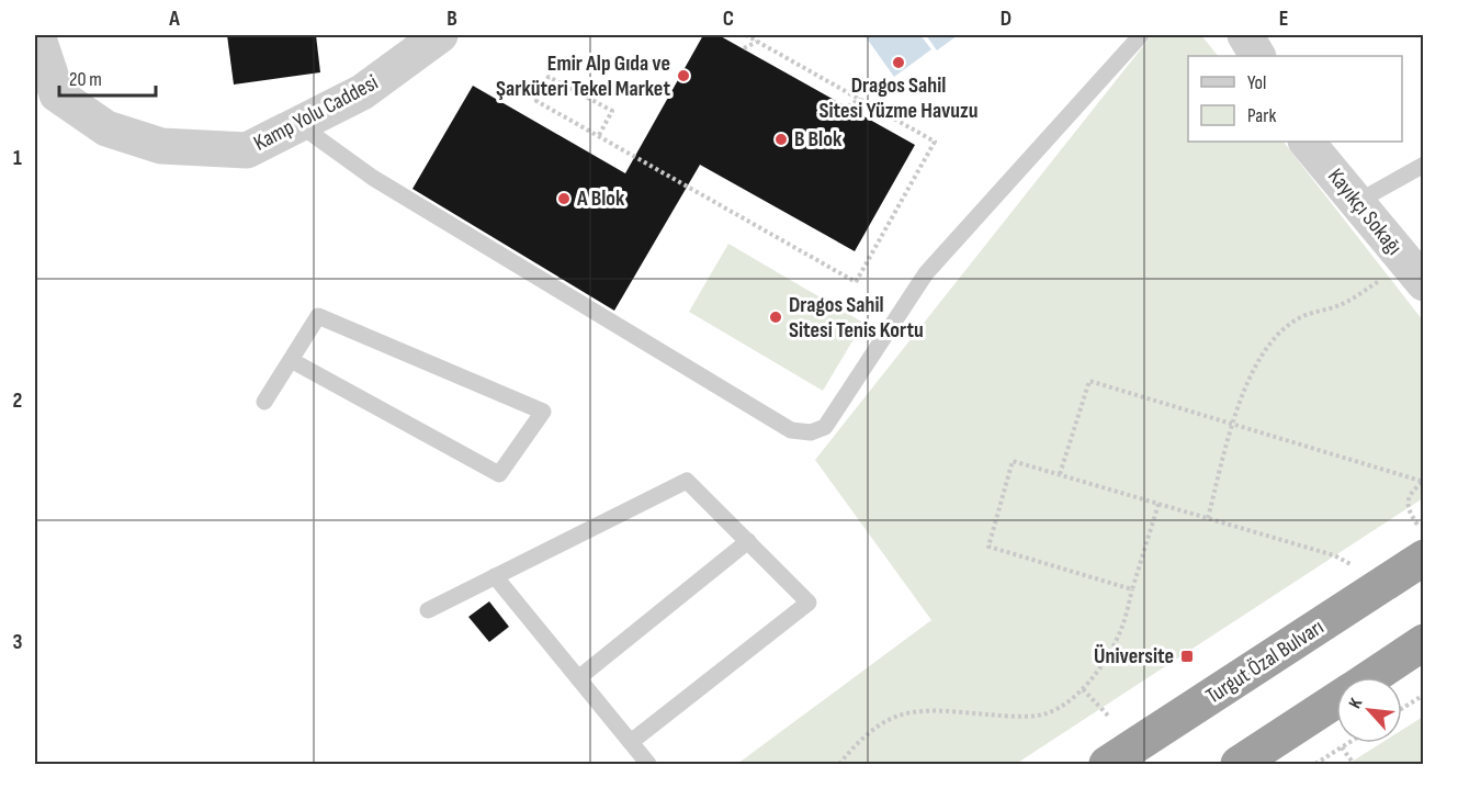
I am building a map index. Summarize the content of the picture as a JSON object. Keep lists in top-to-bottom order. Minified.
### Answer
{"streets":{"highway":["Turgut Özal Bulvarı"],"street":["Kamp Yolu Caddesi","Kayıkçı Sokağı"]},"places":{"other":["Dragos Sahil Sitesi Yüzme Havuzu","Emir Alp Gıda ve Şarküteri Tekel Market","B Blok","A Blok","Dragos Sahil Sitesi Tenis Kortu"],"transit":["Üniversite"]},"legend":["Yol","Park"],"scale_bar":"20 m","north":"top left","grid":{"columns":["A","B","C","D","E"],"rows":["1","2","3"]}}
